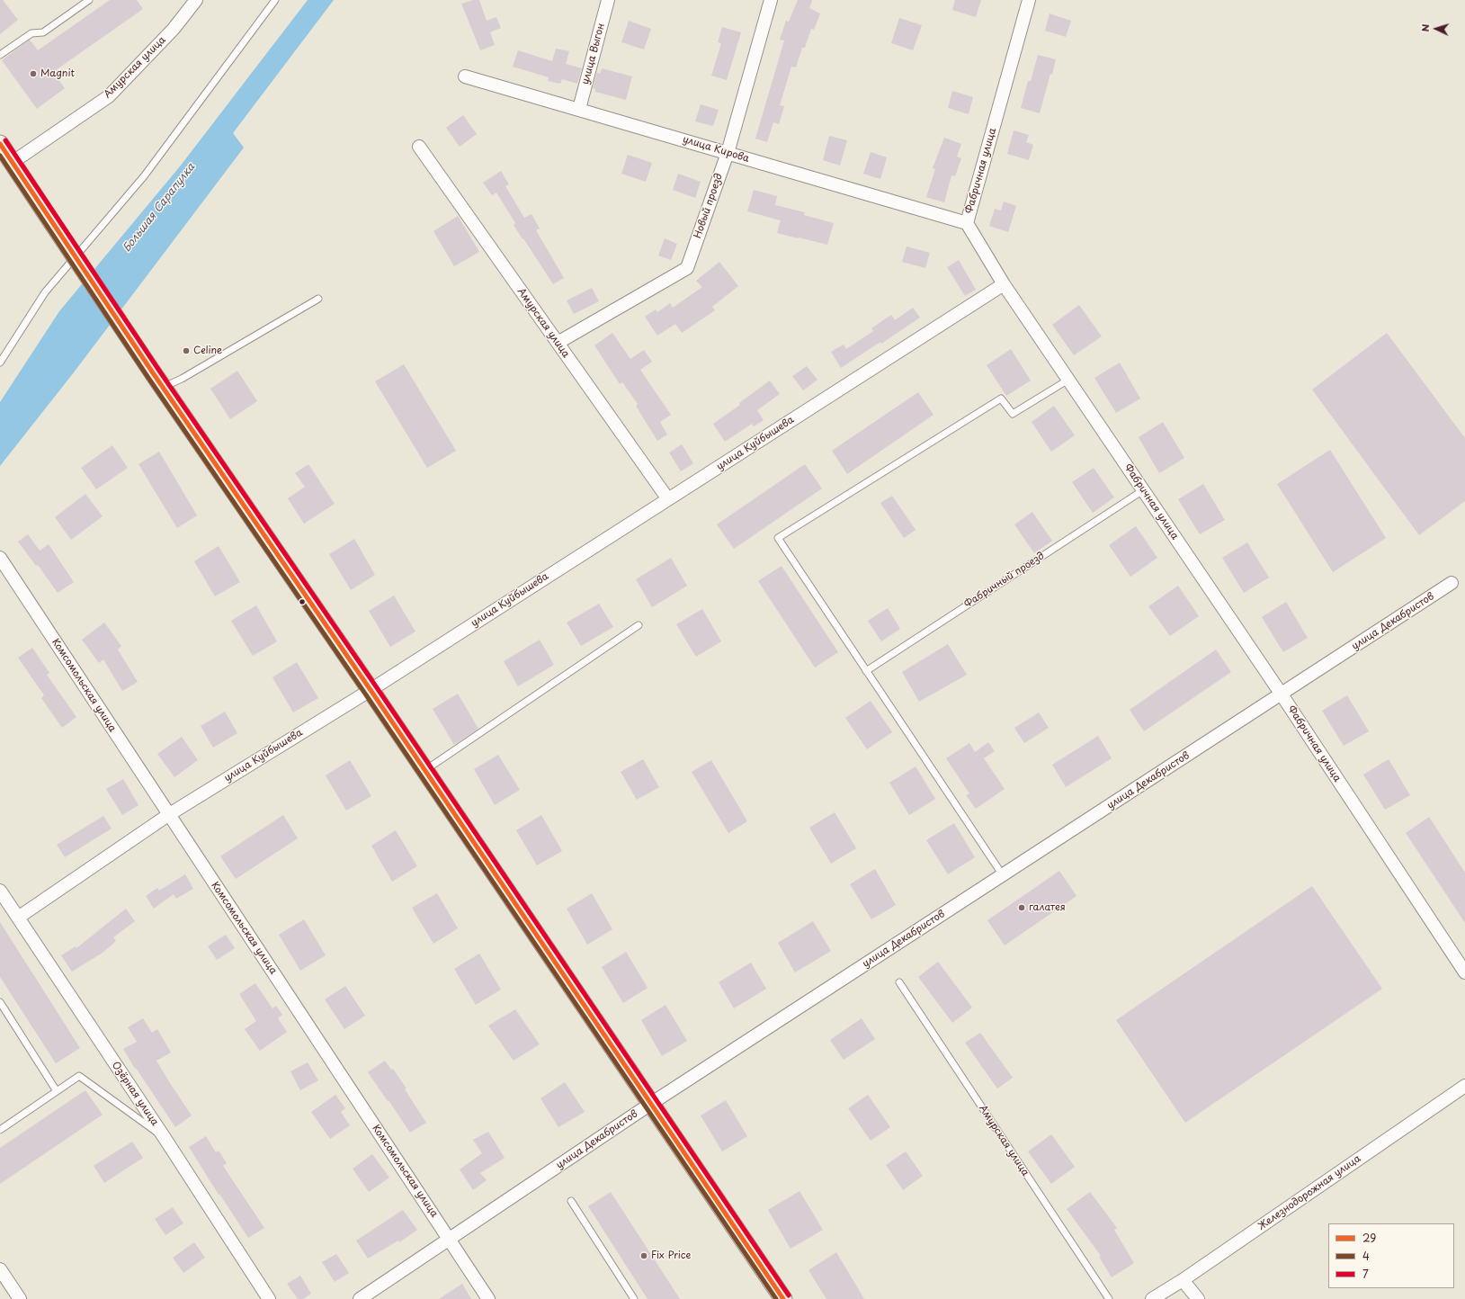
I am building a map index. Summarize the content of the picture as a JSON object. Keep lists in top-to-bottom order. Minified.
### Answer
{"streets":{"street":["улица Выгон","Амурская улица","улица Кирова","Фабричная улица","Новый проезд","улица Куйбышева","улица Декабристов","Комсомольская улица","Озёрная улица","Железнодорожная улица"],"lane":["Фабричный проезд"]},"crossings":[["улица Выгон","улица Кирова"],["Амурская улица","Новый проезд"],["Амурская улица","улица Куйбышева"],["улица Кирова","Фабричная улица"],["улица Кирова","Новый проезд"],["Фабричная улица","улица Куйбышева"],["Фабричная улица","Фабричный проезд"],["Фабричная улица","улица Декабристов"],["улица Куйбышева","Комсомольская улица"],["улица Куйбышева","Озёрная улица"],["улица Декабристов","Комсомольская улица"]],"water":["Большая Сарапулка"],"places":["Magnit","Celine","галатея","Fix Price"],"lines":["transit line 7","transit line 29","transit line 4"],"legend":["29","4","7"],"north":"left"}
